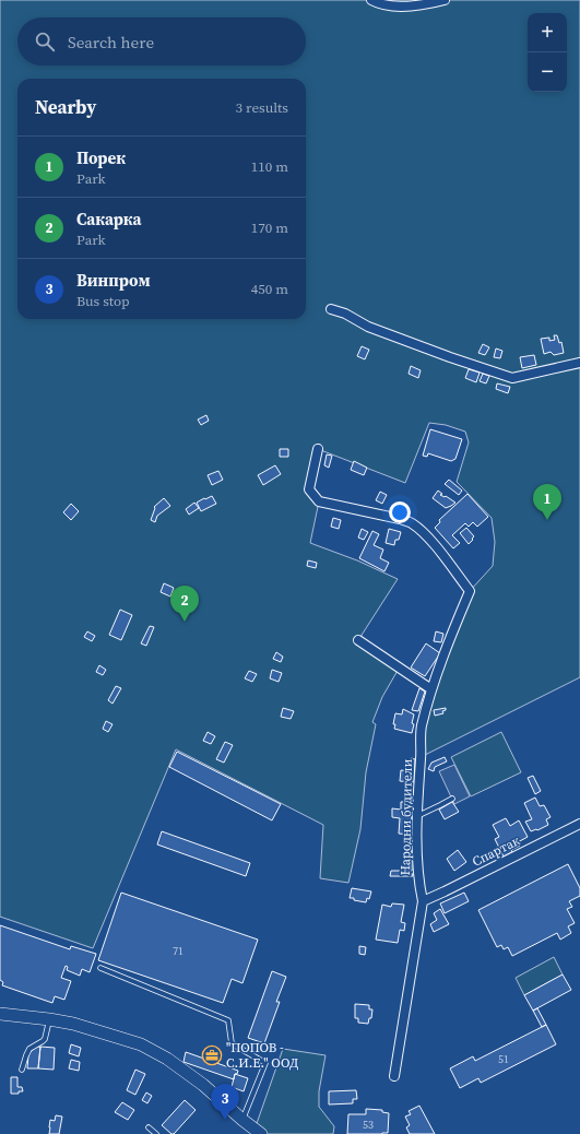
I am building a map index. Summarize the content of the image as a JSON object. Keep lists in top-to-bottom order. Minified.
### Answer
{"streets":{"street":["Народни будители","Спартак"]},"crossings":[["Народни будители","Спартак"]],"places":{"office":["\"ПОПОВ - С.И.Е.\" ООД"]},"house_numbers":["71","51","53"],"page":{"map_buttons":["+","−"],"search":"Search here","heading":["Nearby","3 results"],"list":[{"mark":"1","name":"Порек","note":"Park","value":"110 m"},{"mark":"2","name":"Сакарка","note":"Park","value":"170 m"},{"mark":"3","name":"Винпром","note":"Bus stop","value":"450 m"}],"pins":["1","2","3"]}}
